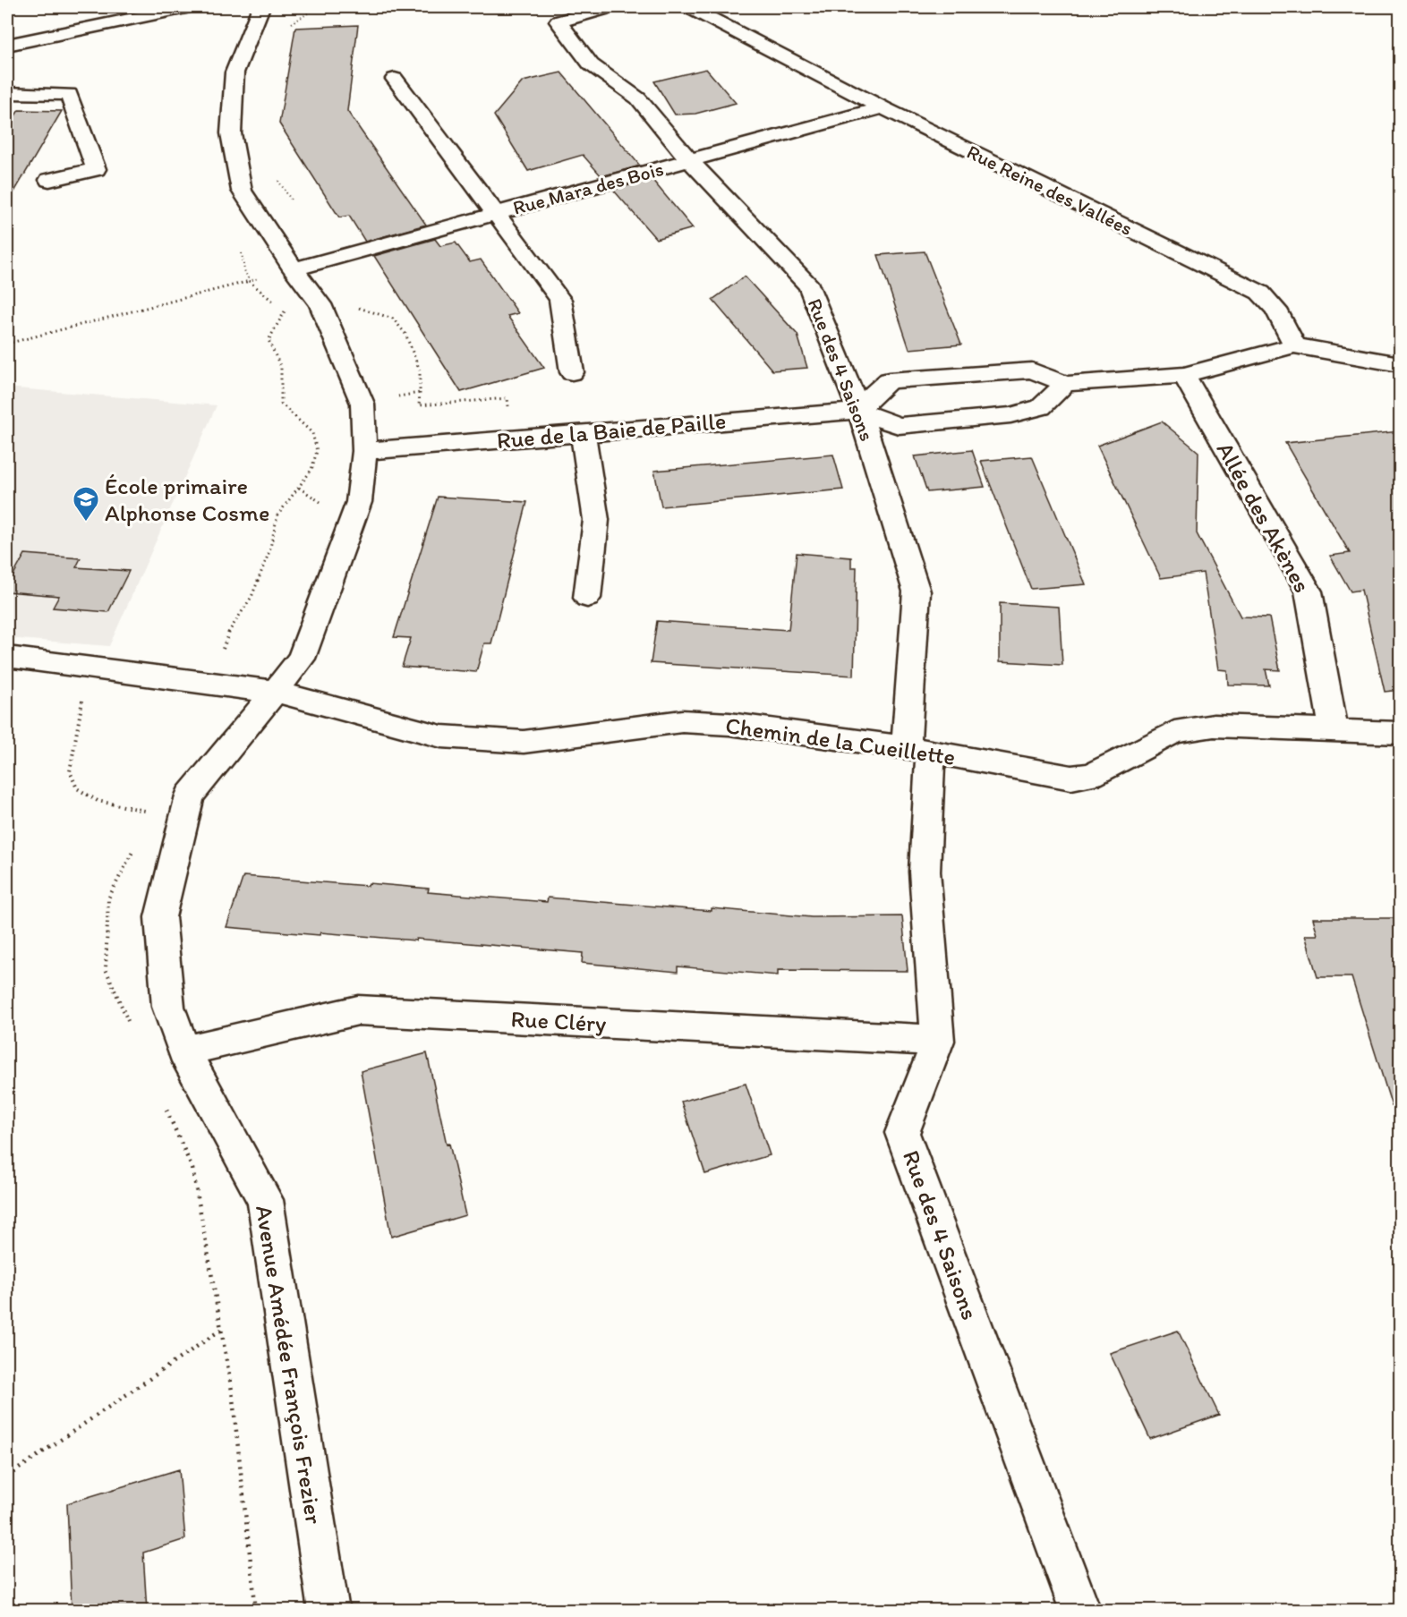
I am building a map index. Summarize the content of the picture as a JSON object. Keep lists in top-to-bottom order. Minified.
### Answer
{"streets":{"street":["Rue Mara des Bois","Rue Reine des Vallées","Rue des 4 Saisons","Rue de la Baie de Paille","Allée des Akènes","Chemin de la Cueillette","Rue Cléry","Avenue Amédée François Frezier"]},"crossings":[["Rue Mara des Bois","Rue Reine des Vallées"],["Rue Mara des Bois","Rue des 4 Saisons"],["Rue Mara des Bois","Avenue Amédée François Frezier"],["Rue des 4 Saisons","Rue de la Baie de Paille"],["Rue des 4 Saisons","Chemin de la Cueillette"],["Rue des 4 Saisons","Rue Cléry"],["Rue de la Baie de Paille","Avenue Amédée François Frezier"],["Allée des Akènes","Chemin de la Cueillette"],["Chemin de la Cueillette","Avenue Amédée François Frezier"],["Rue Cléry","Avenue Amédée François Frezier"]],"places":{"school or university":["École primaire Alphonse Cosme"]}}
